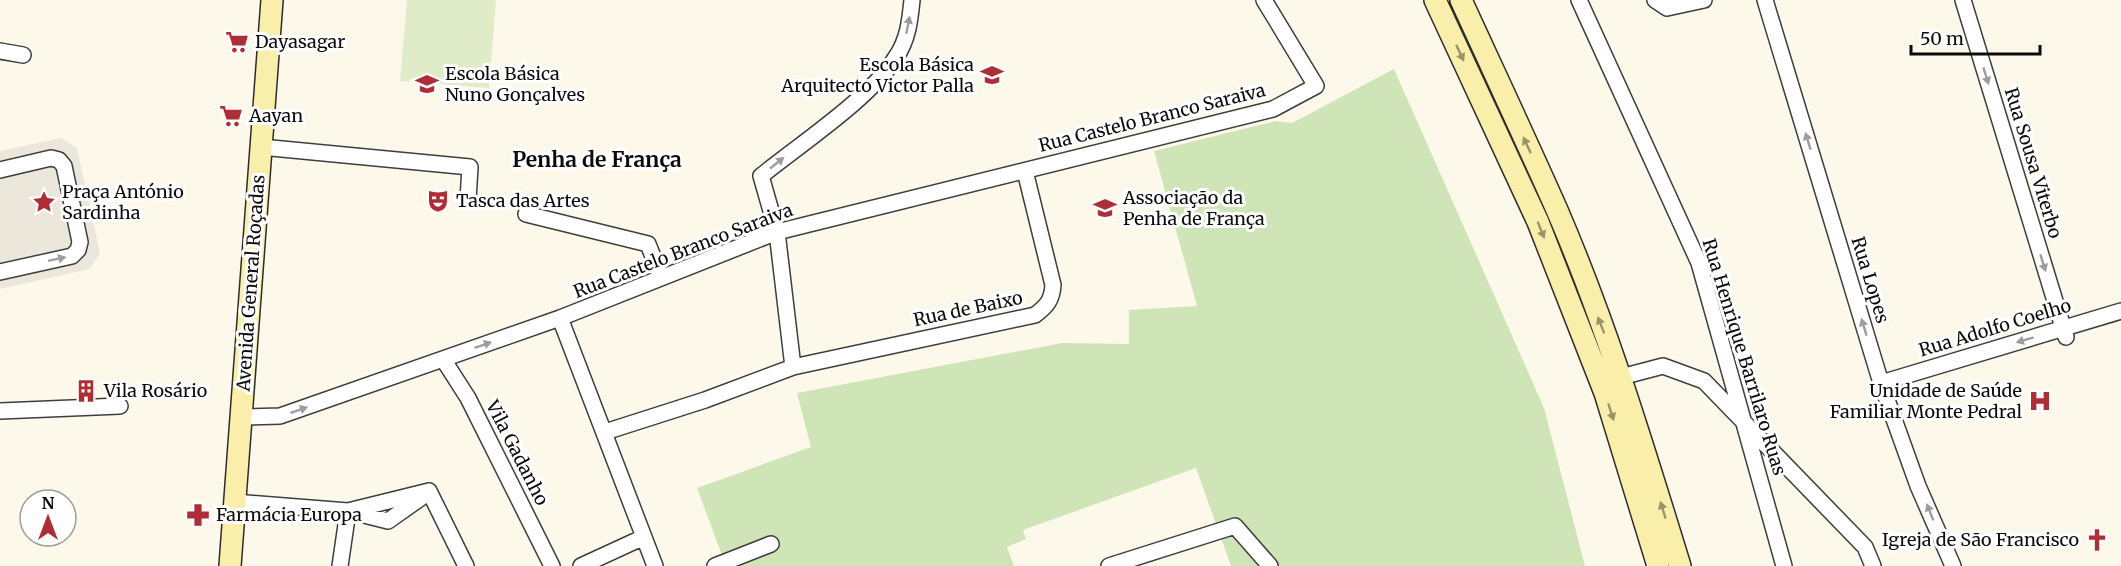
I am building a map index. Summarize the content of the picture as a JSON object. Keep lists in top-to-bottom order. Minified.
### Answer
{"streets":{"main road":["Avenida General Roçadas"],"street":["Rua Castelo Branco Saraiva","Rua Sousa Viterbo","Rua Lopes","Rua de Baixo","Rua Adolfo Coelho","Rua Henrique Barrilaro Ruas","Vila Gadanho"]},"crossings":[["Rua Castelo Branco Saraiva","Avenida General Roçadas"],["Rua Castelo Branco Saraiva","Rua de Baixo"],["Rua Castelo Branco Saraiva","Vila Gadanho"],["Rua Sousa Viterbo","Rua Adolfo Coelho"],["Rua Lopes","Rua Adolfo Coelho"]],"one_way":["Rua Sousa Viterbo","Rua Adolfo Coelho"],"districts":["Penha de França"],"places":{"supermarket":["Dayasagar","Aayan"],"school or university":["Escola Básica Arquitecto Victor Palla","Escola Básica Nuno Gonçalves","Associação da Penha de França"],"theatre":["Tasca das Artes"],"place":["Praça António Sardinha"],"building":["Vila Rosário"],"hospital":["Unidade de Saúde Familiar Monte Pedral"],"pharmacy":["Farmácia Europa"],"church":["Igreja de São Francisco"]},"scale_bar":"50 m","north":"top"}
